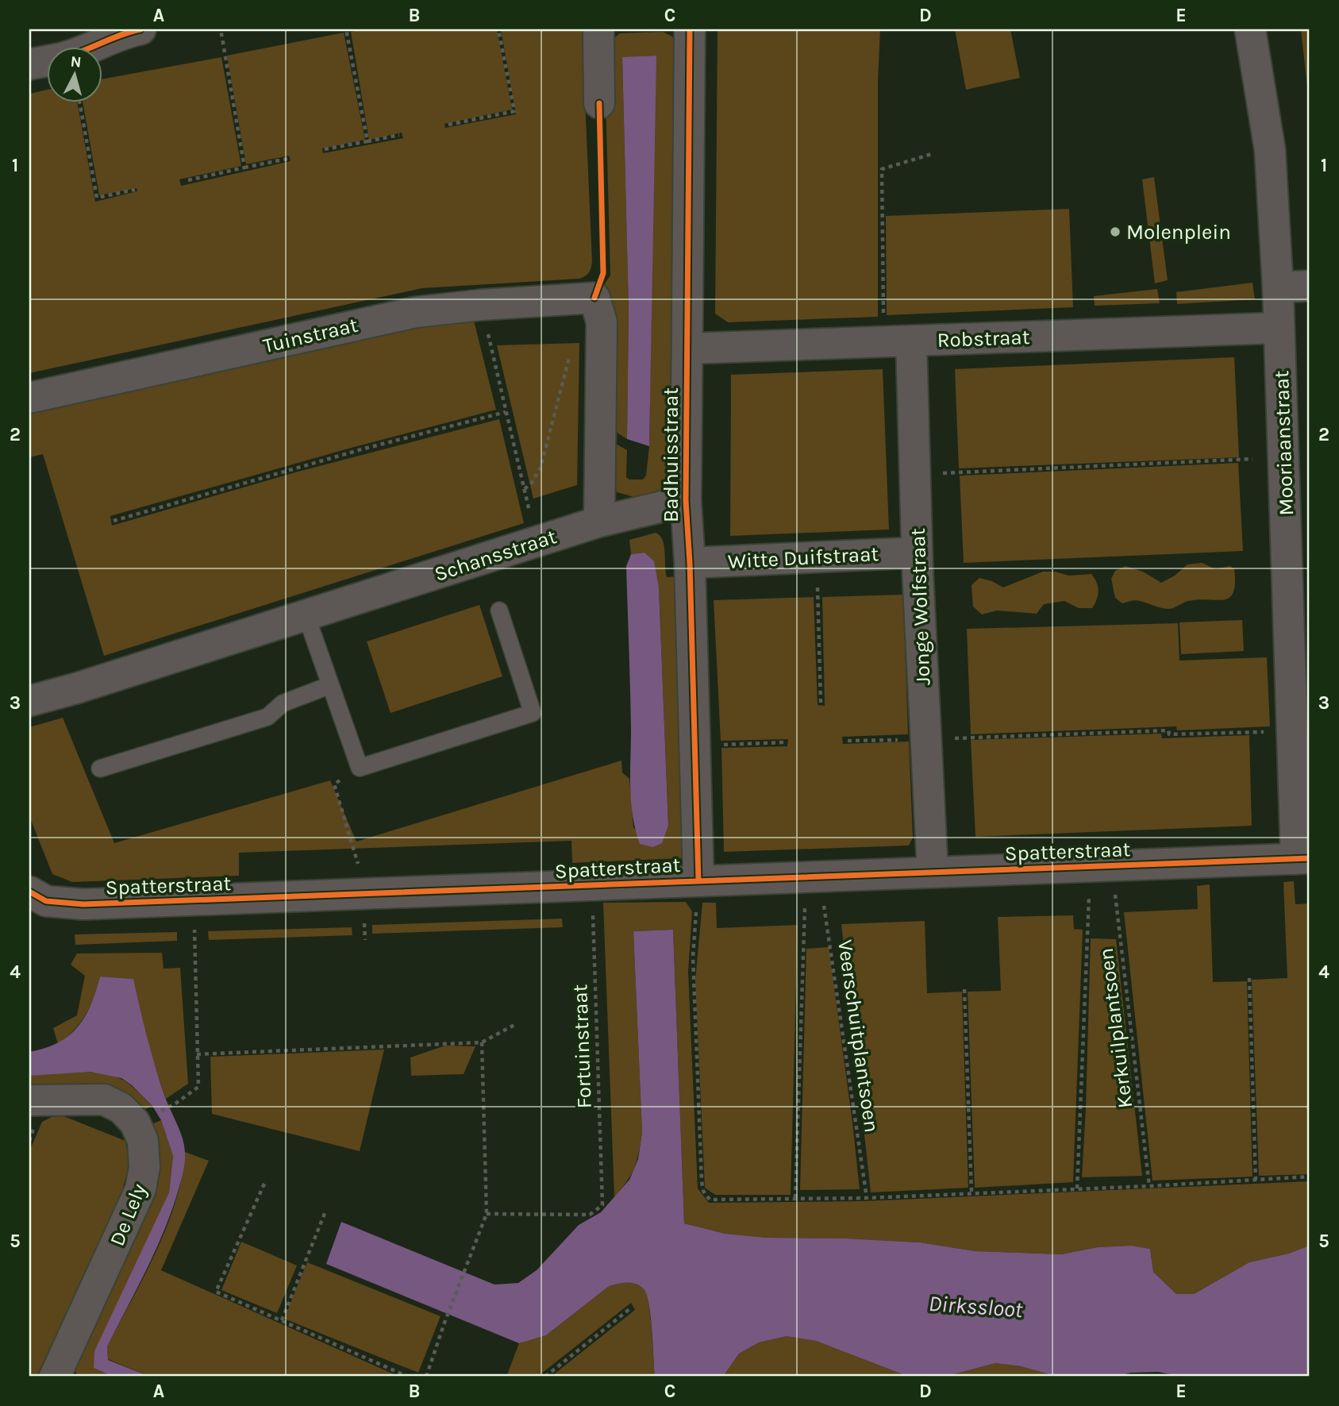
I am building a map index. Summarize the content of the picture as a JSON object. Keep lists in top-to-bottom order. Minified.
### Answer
{"streets":{"street":["Tuinstraat","Robstraat","Mooriaanstraat","Badhuisstraat","Schansstraat","Witte Duifstraat","Jonge Wolfstraat","Spatterstraat","De Lely"],"path":["Kerkuilplantsoen","Veerschuitplantsoen","Fortuinstraat"]},"crossings":[["Robstraat","Mooriaanstraat"],["Robstraat","Badhuisstraat"],["Robstraat","Jonge Wolfstraat"],["Mooriaanstraat","Spatterstraat"],["Badhuisstraat","Schansstraat"],["Badhuisstraat","Witte Duifstraat"],["Badhuisstraat","Spatterstraat"],["Witte Duifstraat","Jonge Wolfstraat"],["Jonge Wolfstraat","Spatterstraat"],["Spatterstraat","Kerkuilplantsoen"],["Spatterstraat","Veerschuitplantsoen"],["Spatterstraat","Fortuinstraat"]],"water":["Dirkssloot"],"places":["Molenplein"],"north":"top","grid":{"columns":["A","B","C","D","E"],"rows":["1","2","3","4","5"]}}
